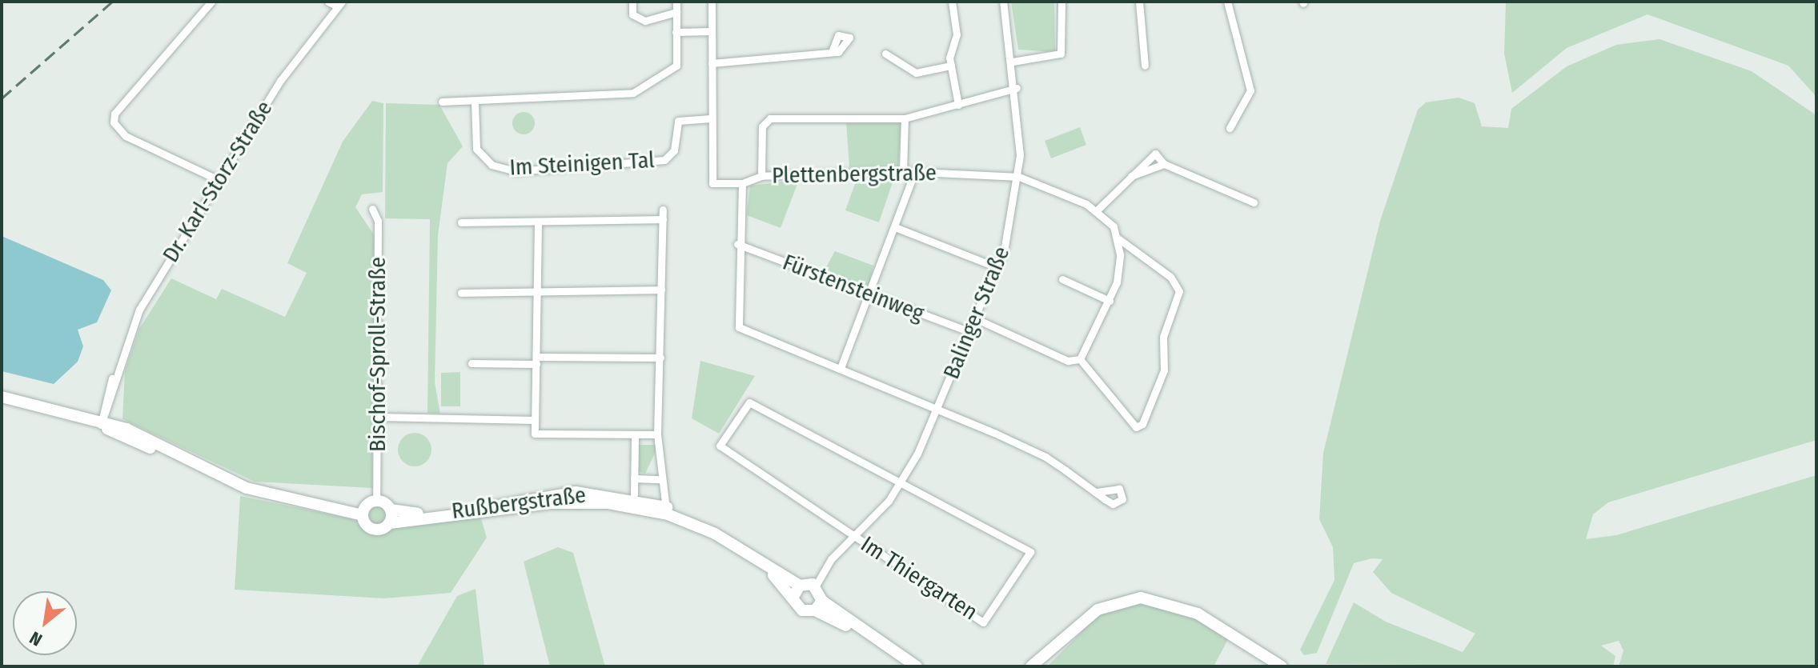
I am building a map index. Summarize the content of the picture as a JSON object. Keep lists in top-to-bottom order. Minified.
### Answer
{"streets":{"street":["Im Steinigen Tal","Plettenbergstraße","Dr. Karl-Storz-Straße","Fürstensteinweg","Balinger Straße","Bischof-Sproll-Straße","Rußbergstraße","Im Thiergarten"]},"crossings":[["Plettenbergstraße","Fürstensteinweg"],["Plettenbergstraße","Balinger Straße"],["Fürstensteinweg","Balinger Straße"],["Balinger Straße","Im Thiergarten"]],"north":"bottom left"}
